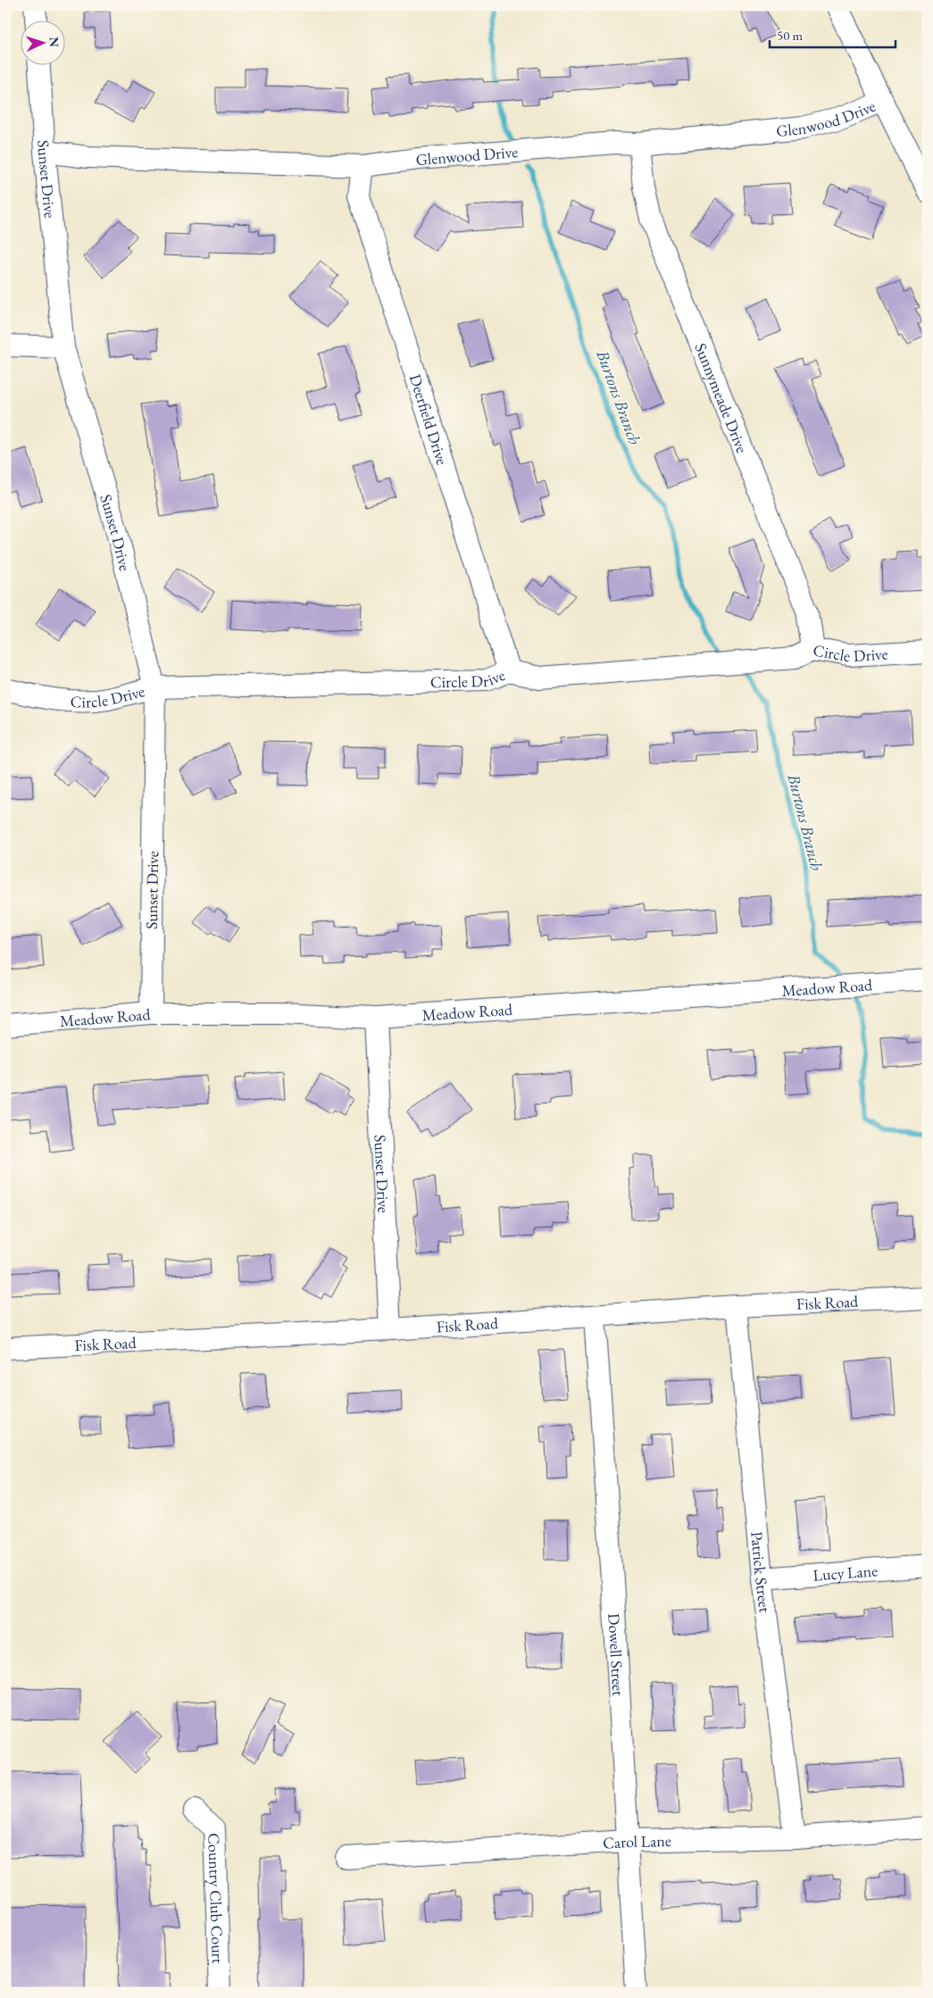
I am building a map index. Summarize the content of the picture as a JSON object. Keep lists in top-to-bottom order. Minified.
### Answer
{"streets":{"street":["Glenwood Drive","Sunset Drive","Sunnymeade Drive","Deerfield Drive","Circle Drive","Meadow Road","Fisk Road","Patrick Street","Lucy Lane","Dowell Street","Carol Lane","Country Club Court"]},"crossings":[["Glenwood Drive","Sunset Drive"],["Glenwood Drive","Sunnymeade Drive"],["Glenwood Drive","Deerfield Drive"],["Sunset Drive","Circle Drive"],["Sunset Drive","Meadow Road"],["Sunset Drive","Fisk Road"],["Sunnymeade Drive","Circle Drive"],["Deerfield Drive","Circle Drive"],["Fisk Road","Patrick Street"],["Fisk Road","Dowell Street"],["Patrick Street","Lucy Lane"],["Patrick Street","Carol Lane"],["Dowell Street","Carol Lane"]],"water":["Burtons Branch"],"scale_bar":"50 m","north":"right"}
